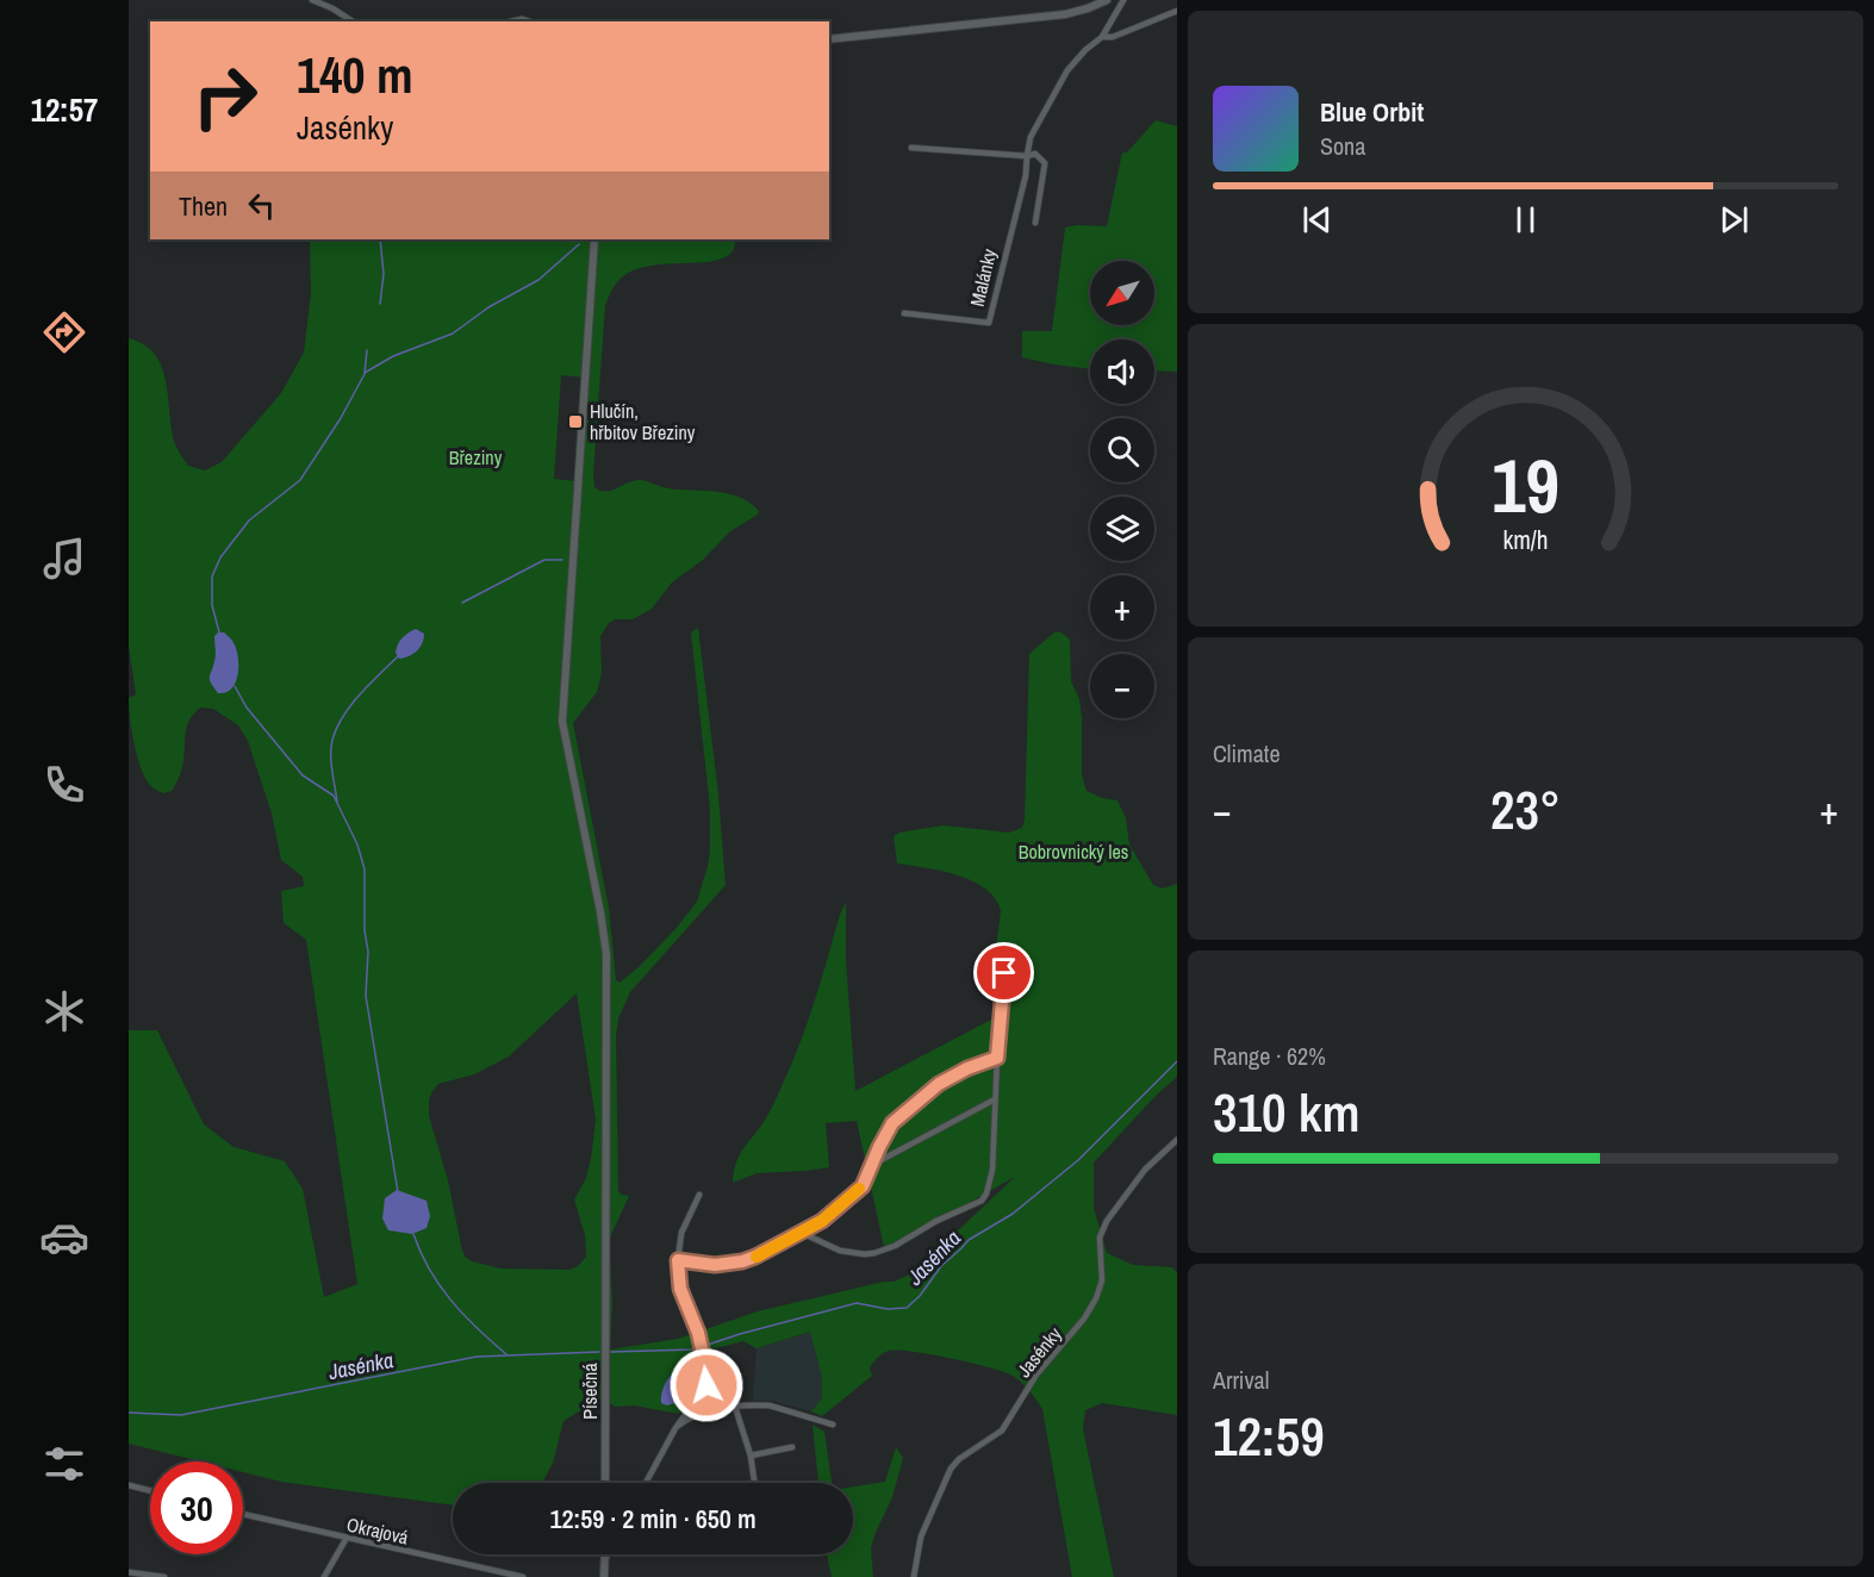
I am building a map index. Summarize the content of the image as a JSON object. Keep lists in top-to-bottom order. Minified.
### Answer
{"streets":{"street":["Malánky","Jasénky","Písečná","Okrajová"]},"water":["Jasénka"],"parks":["Březiny","Bobrovnický les"],"places":{"transit":["Hlučín, hřbitov Březiny"]},"north":"bottom left","page":{"tabs":"12:57","turn":["140 m","Jasénky"],"song":["Blue Orbit","Sona"],"then":"Then","map_buttons":["+","−"],"tile":["Climate",["Range · 62%","310 km"],["Arrival","12:59"]],"heat":["−","23°","+"],"limit":"30","trip":"12:59 · 2 min · 650 m","gauge":["19","km/h"]}}
